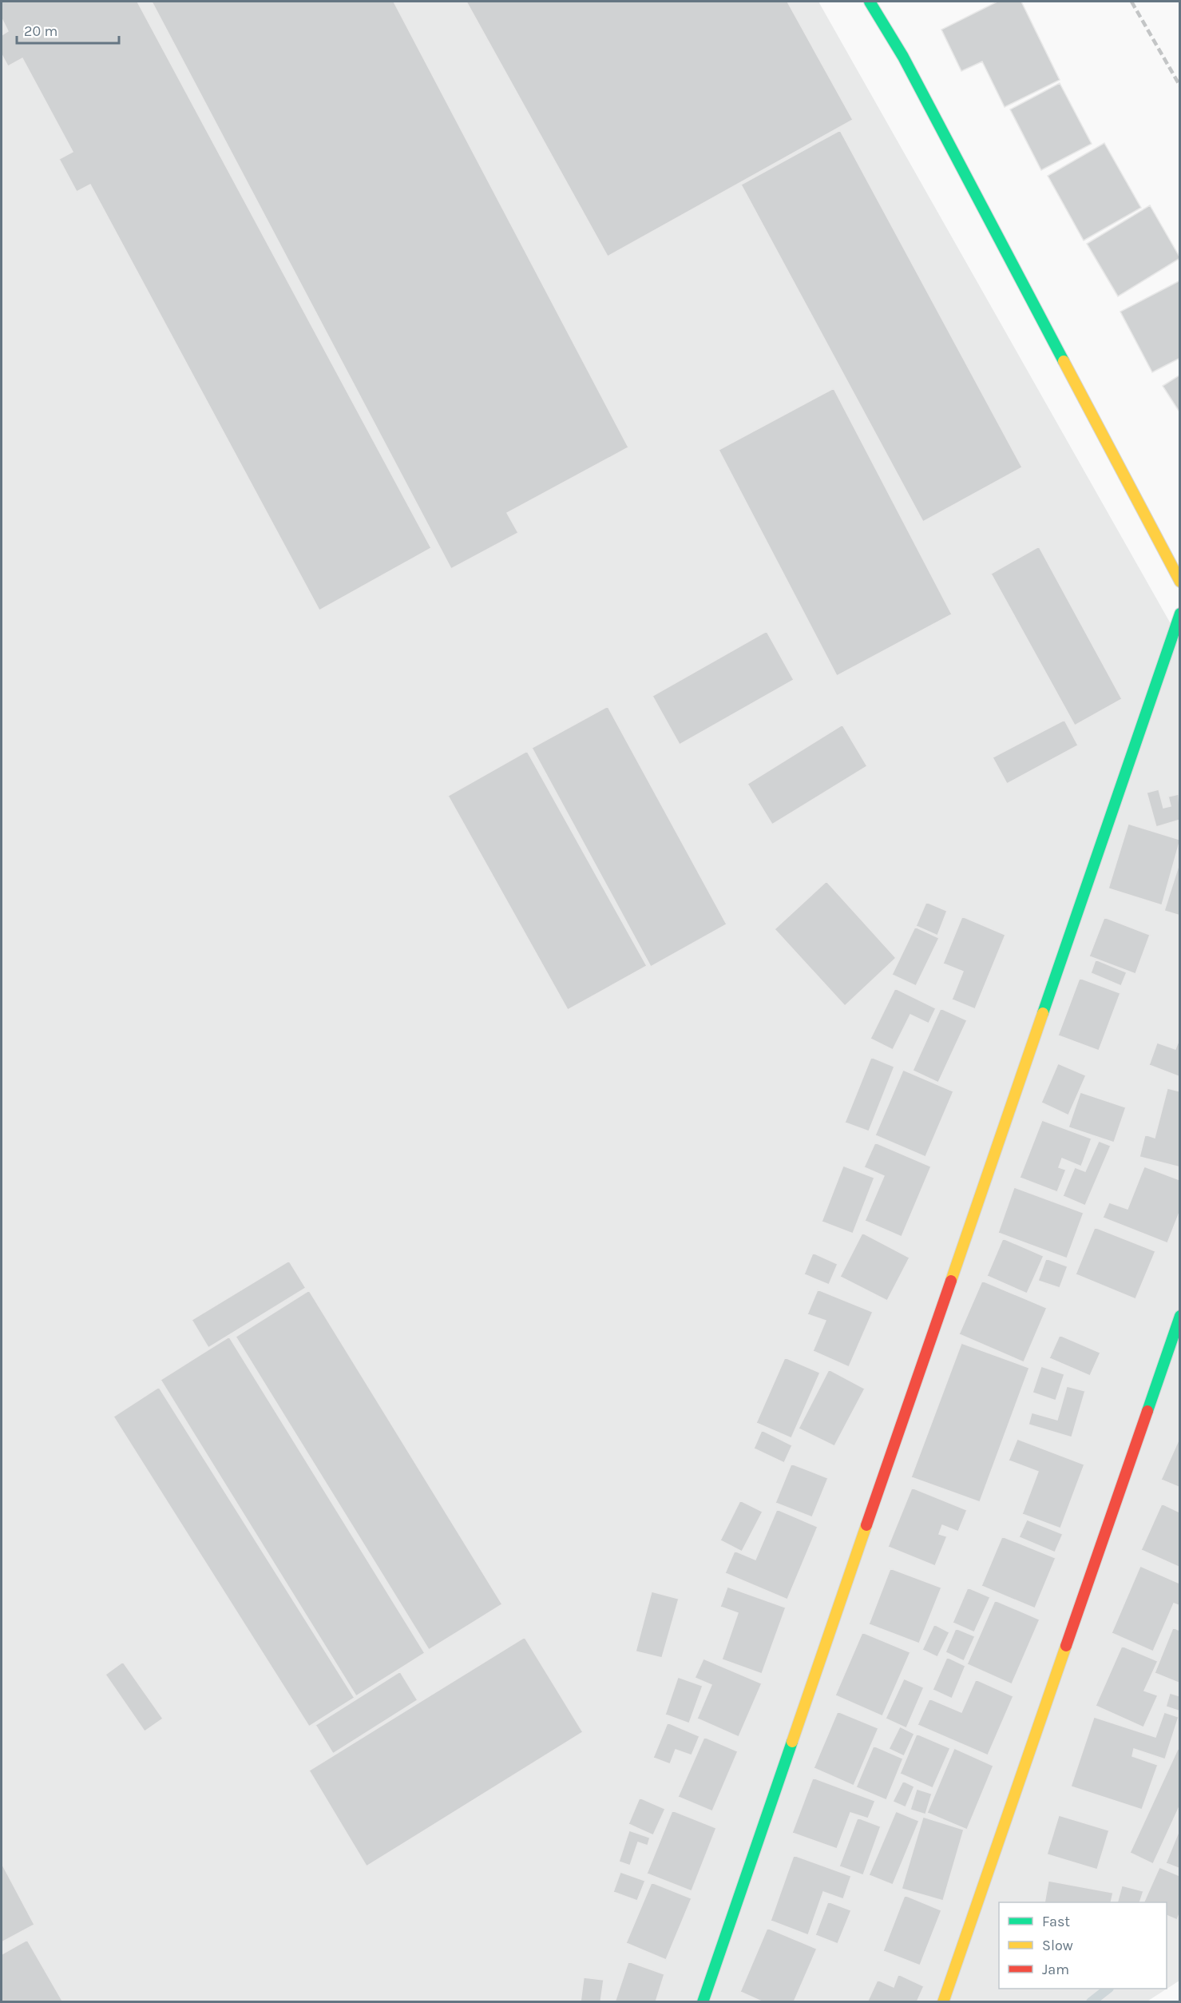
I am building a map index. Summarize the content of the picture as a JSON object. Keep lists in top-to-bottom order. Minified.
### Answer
{"legend":["Fast","Slow","Jam"],"scale_bar":"20 m"}
